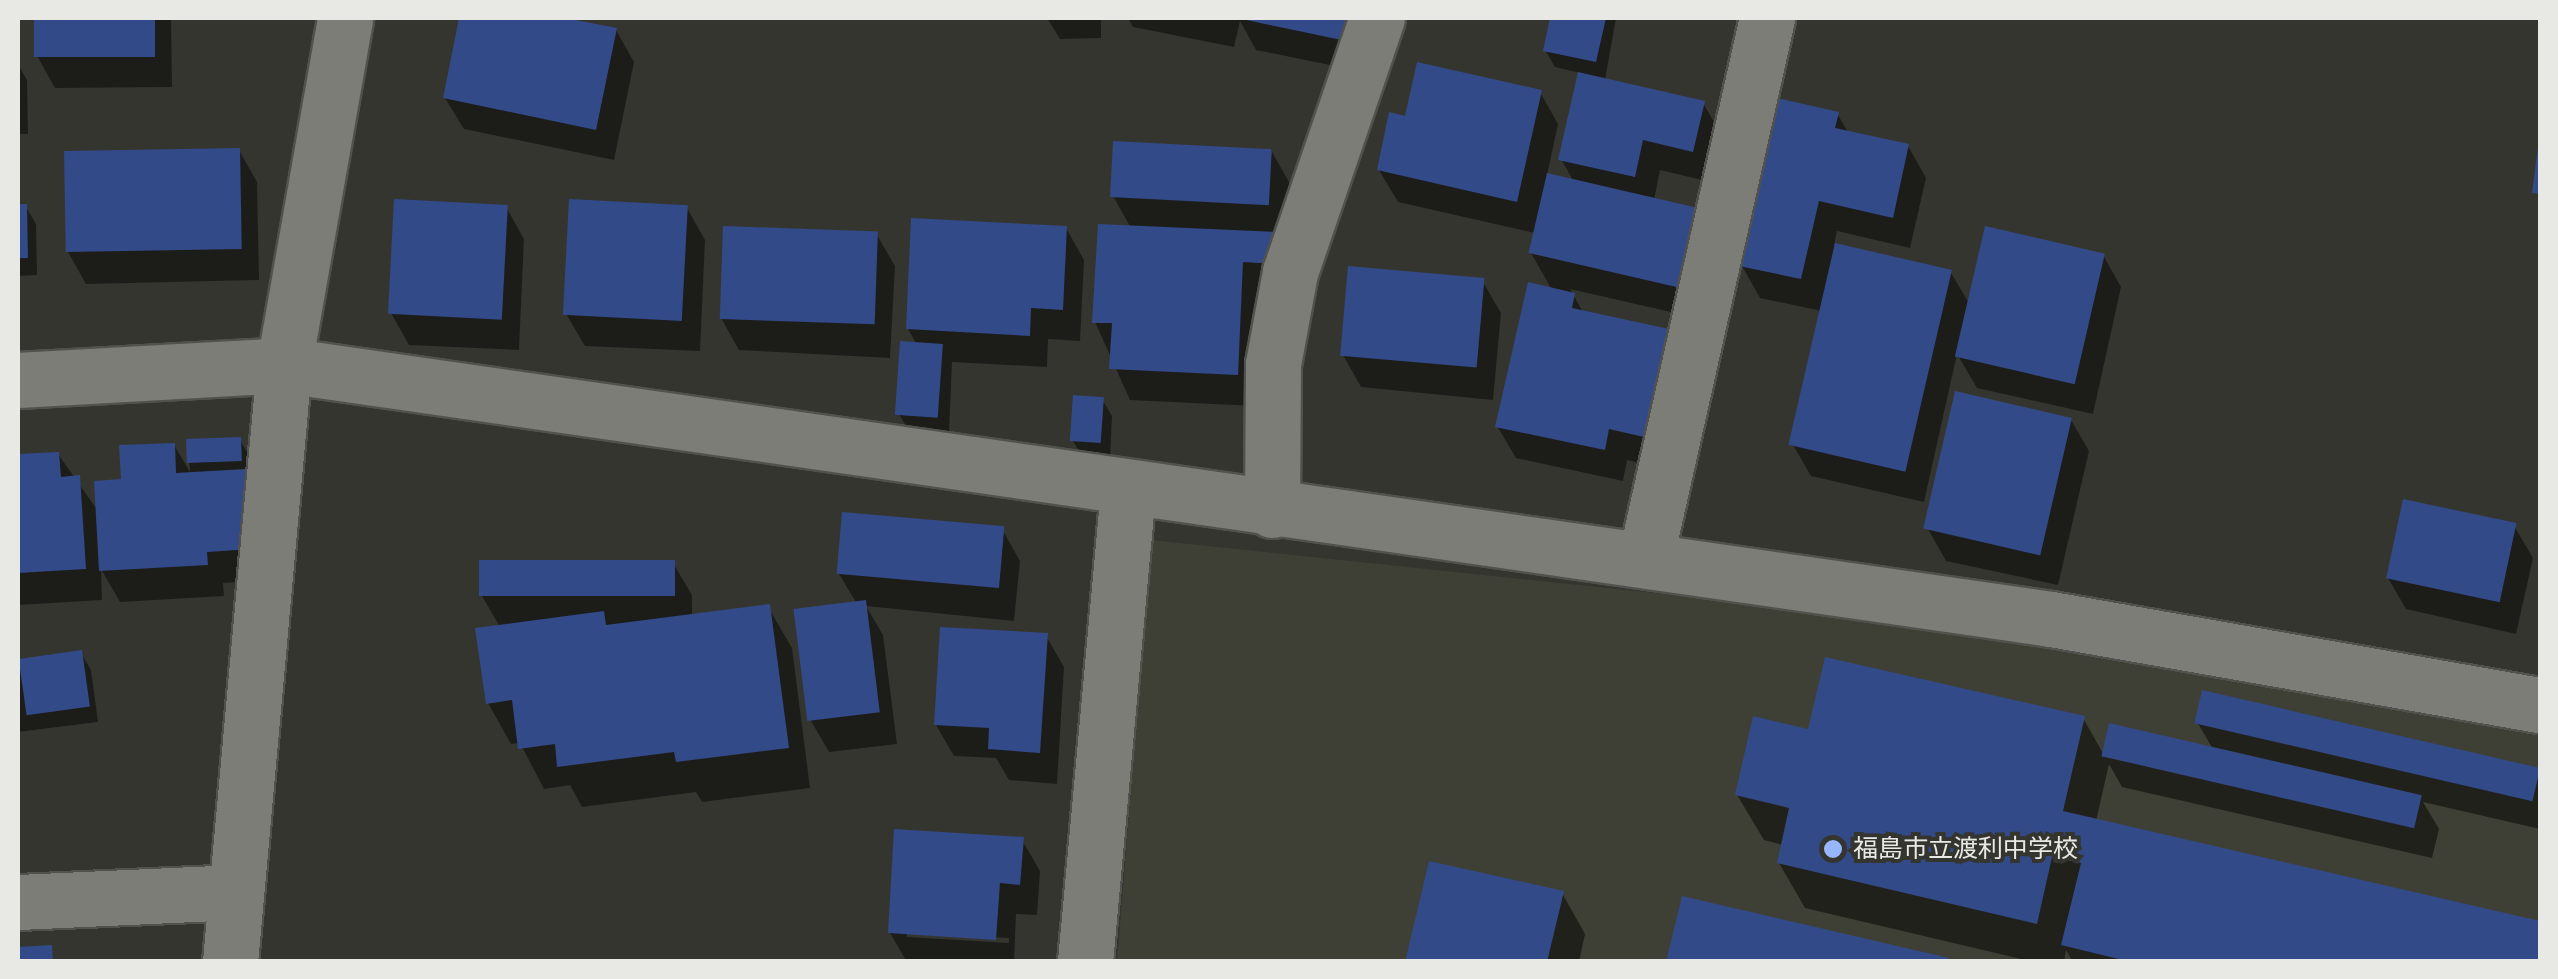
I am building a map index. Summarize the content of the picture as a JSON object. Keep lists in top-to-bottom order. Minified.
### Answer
{"places":["福島市立渡利中学校"]}
